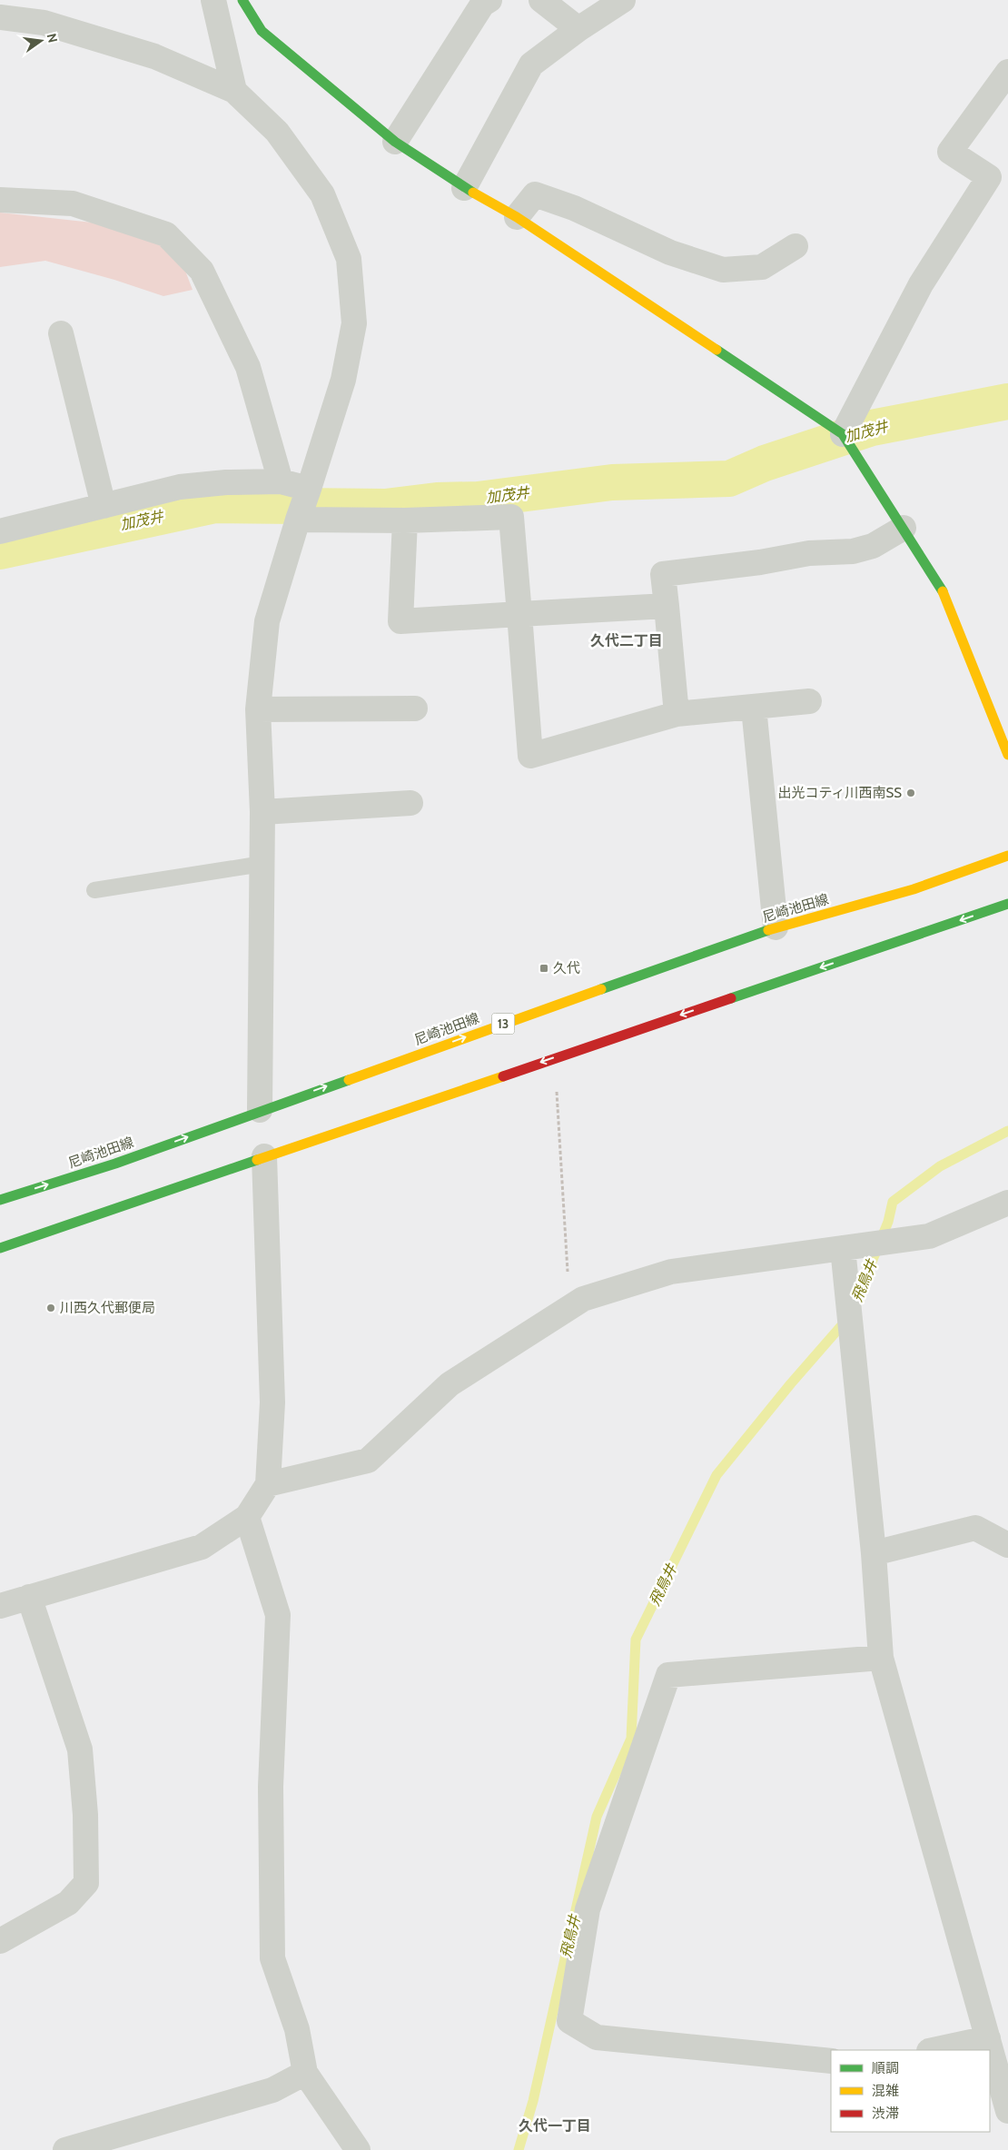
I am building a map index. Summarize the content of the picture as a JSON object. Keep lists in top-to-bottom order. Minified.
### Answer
{"streets":{"main road":["尼崎池田線","13"]},"districts":["久代二丁目","久代一丁目"],"water":["加茂井","飛鳥井"],"places":{"other":["出光コティ川西南SS","川西久代郵便局"],"transit":["久代"]},"legend":["順調","混雑","渋滞"],"north":"right"}
